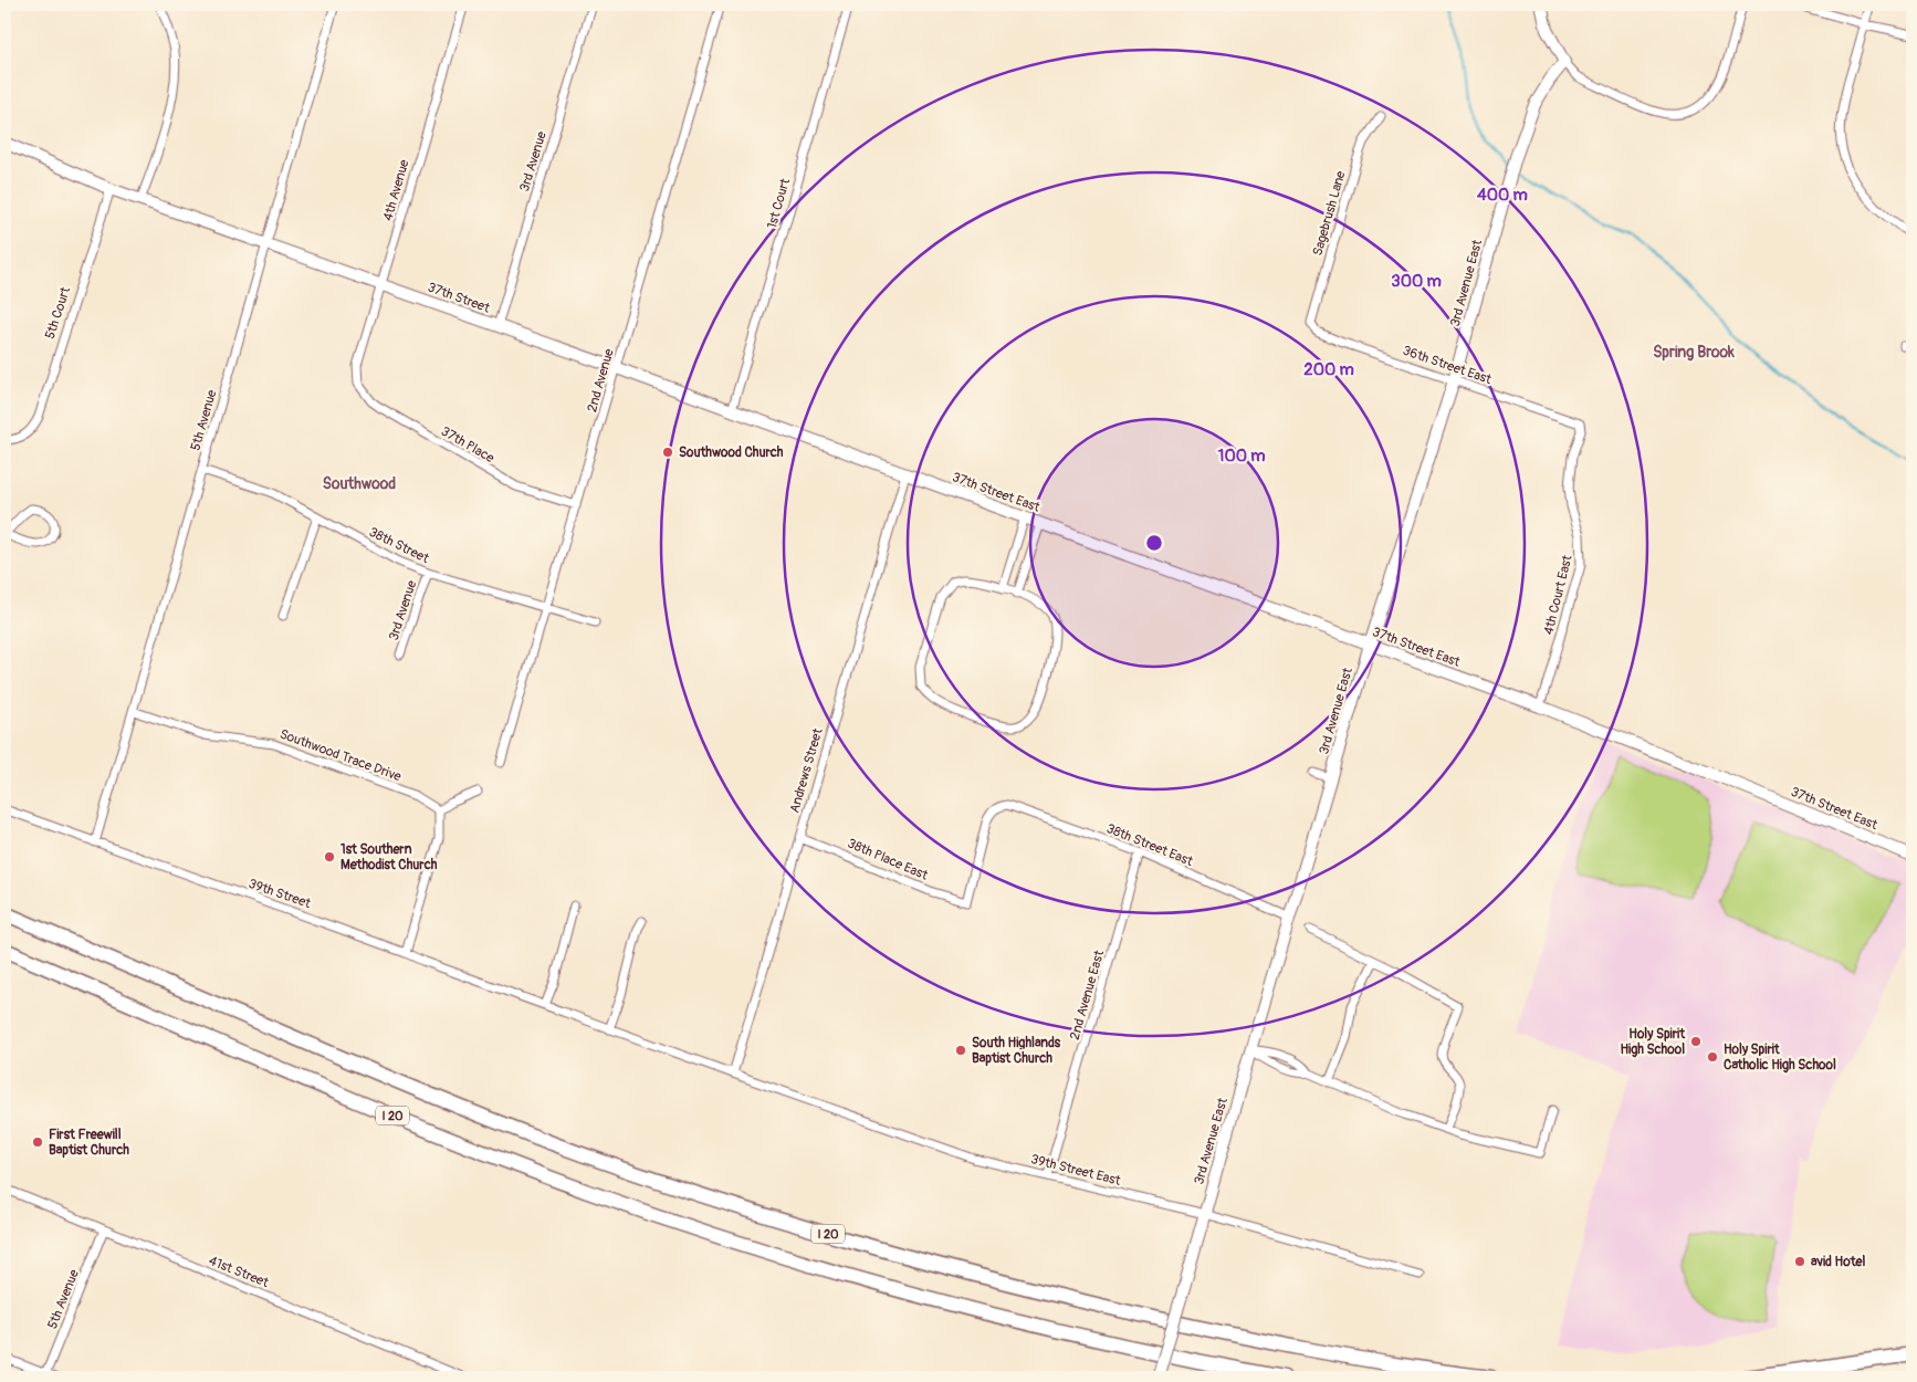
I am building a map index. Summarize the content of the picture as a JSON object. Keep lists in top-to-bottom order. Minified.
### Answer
{"streets":{"highway":["I 20"],"street":["3rd Avenue","4th Avenue","1st Court","Sagebrush Lane","3rd Avenue East","37th Street","5th Court","36th Street East","2nd Avenue","5th Avenue","37th Place","37th Street East","38th Street","4th Court East","Southwood Trace Drive","Andrews Street","38th Street East","38th Place East","39th Street","2nd Avenue East","39th Street East","41st Street"]},"crossings":[["3rd Avenue","37th Street"],["3rd Avenue","38th Street"],["4th Avenue","37th Street"],["4th Avenue","37th Place"],["1st Court","37th Street"],["Sagebrush Lane","36th Street East"],["3rd Avenue East","36th Street East"],["3rd Avenue East","37th Street East"],["3rd Avenue East","38th Street East"],["3rd Avenue East","39th Street East"],["37th Street","5th Court"],["37th Street","2nd Avenue"],["37th Street","5th Avenue"],["37th Street","37th Street East"],["37th Street","Andrews Street"],["36th Street East","4th Court East"],["2nd Avenue","37th Place"],["2nd Avenue","38th Street"],["5th Avenue","38th Street"],["5th Avenue","Southwood Trace Drive"],["5th Avenue","39th Street"],["5th Avenue","41st Street"],["37th Street East","4th Court East"],["37th Street East","Andrews Street"],["Andrews Street","38th Place East"],["Andrews Street","39th Street"],["Andrews Street","39th Street East"],["38th Street East","38th Place East"],["38th Street East","2nd Avenue East"],["39th Street","39th Street East"],["2nd Avenue East","39th Street East"]],"districts":["Spring Brook","Southwood"],"places":["Southwood Church","1st Southern Methodist Church","Holy Spirit High School","South Highlands Baptist Church","Holy Spirit Catholic High School","First Freewill Baptist Church","avid Hotel"],"rings":["400 m","300 m","200 m","100 m"]}
